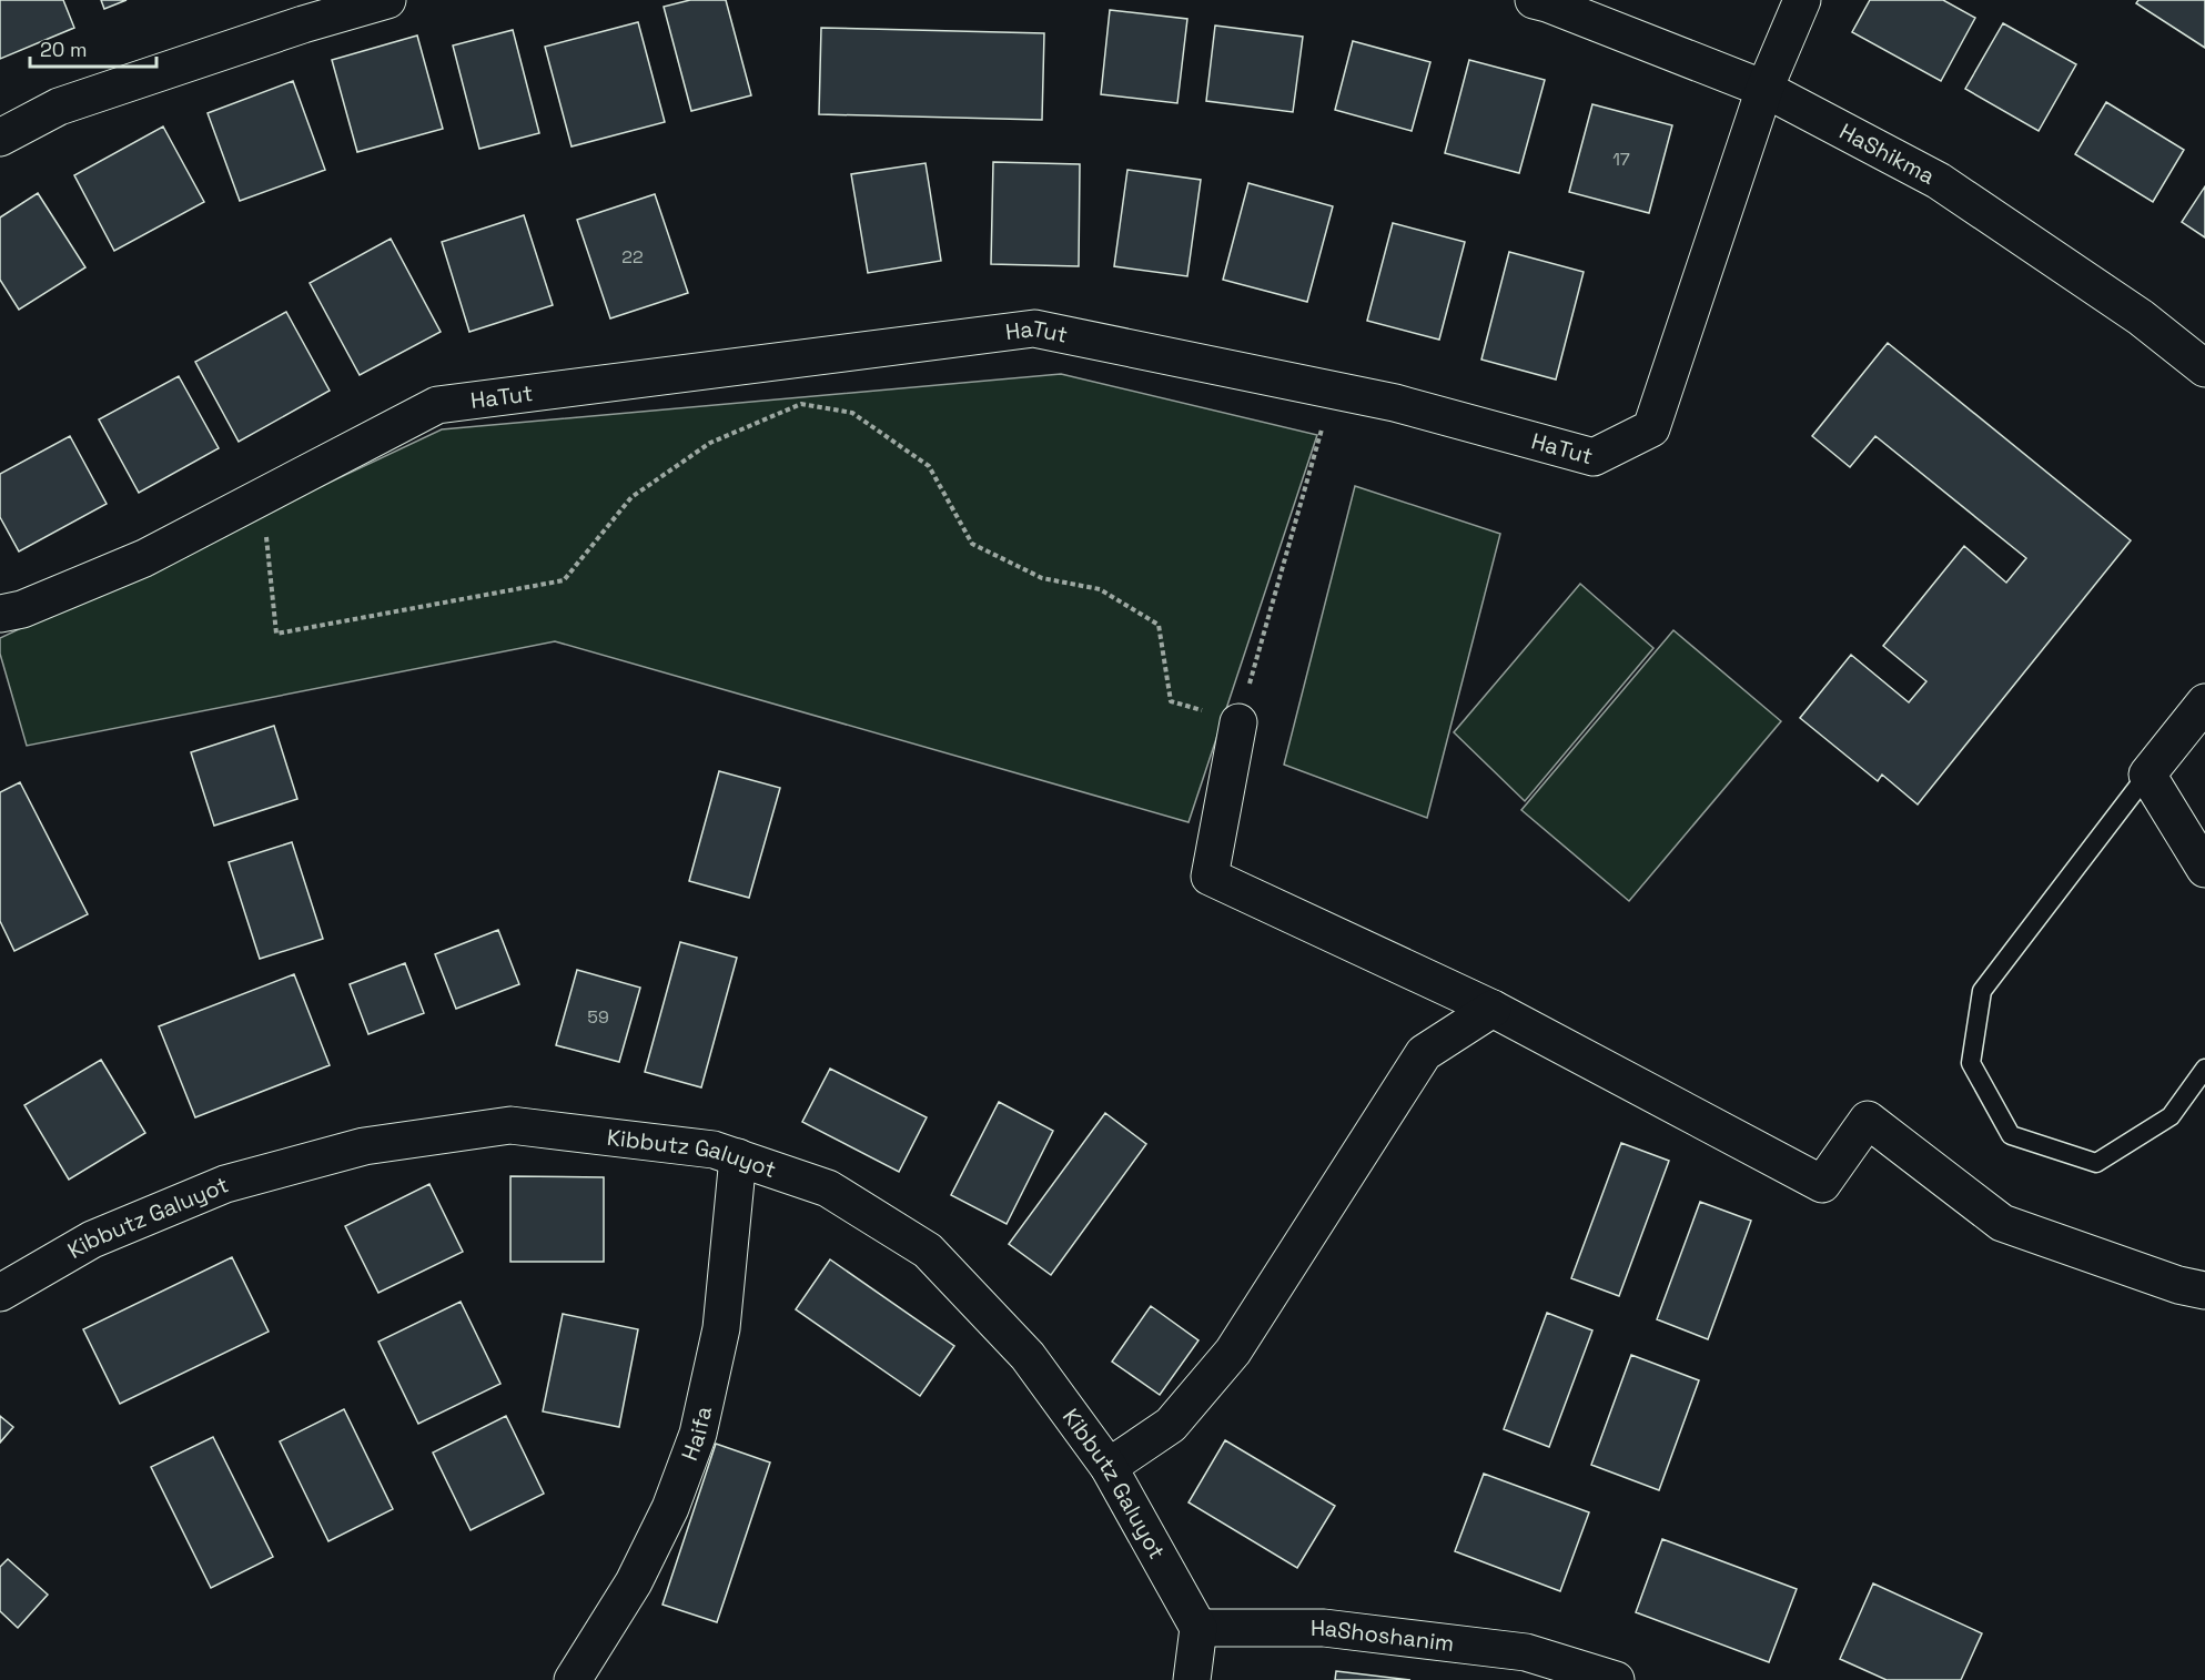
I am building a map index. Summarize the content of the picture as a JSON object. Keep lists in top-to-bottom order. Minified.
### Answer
{"streets":{"street":["HaShikma","HaTut","Kibbutz Galuyot","Haifa","HaShoshanim"]},"crossings":[["HaShikma","HaTut"],["Kibbutz Galuyot","Haifa"],["Kibbutz Galuyot","HaShoshanim"]],"house_numbers":["17","22","59"],"scale_bar":"20 m"}
